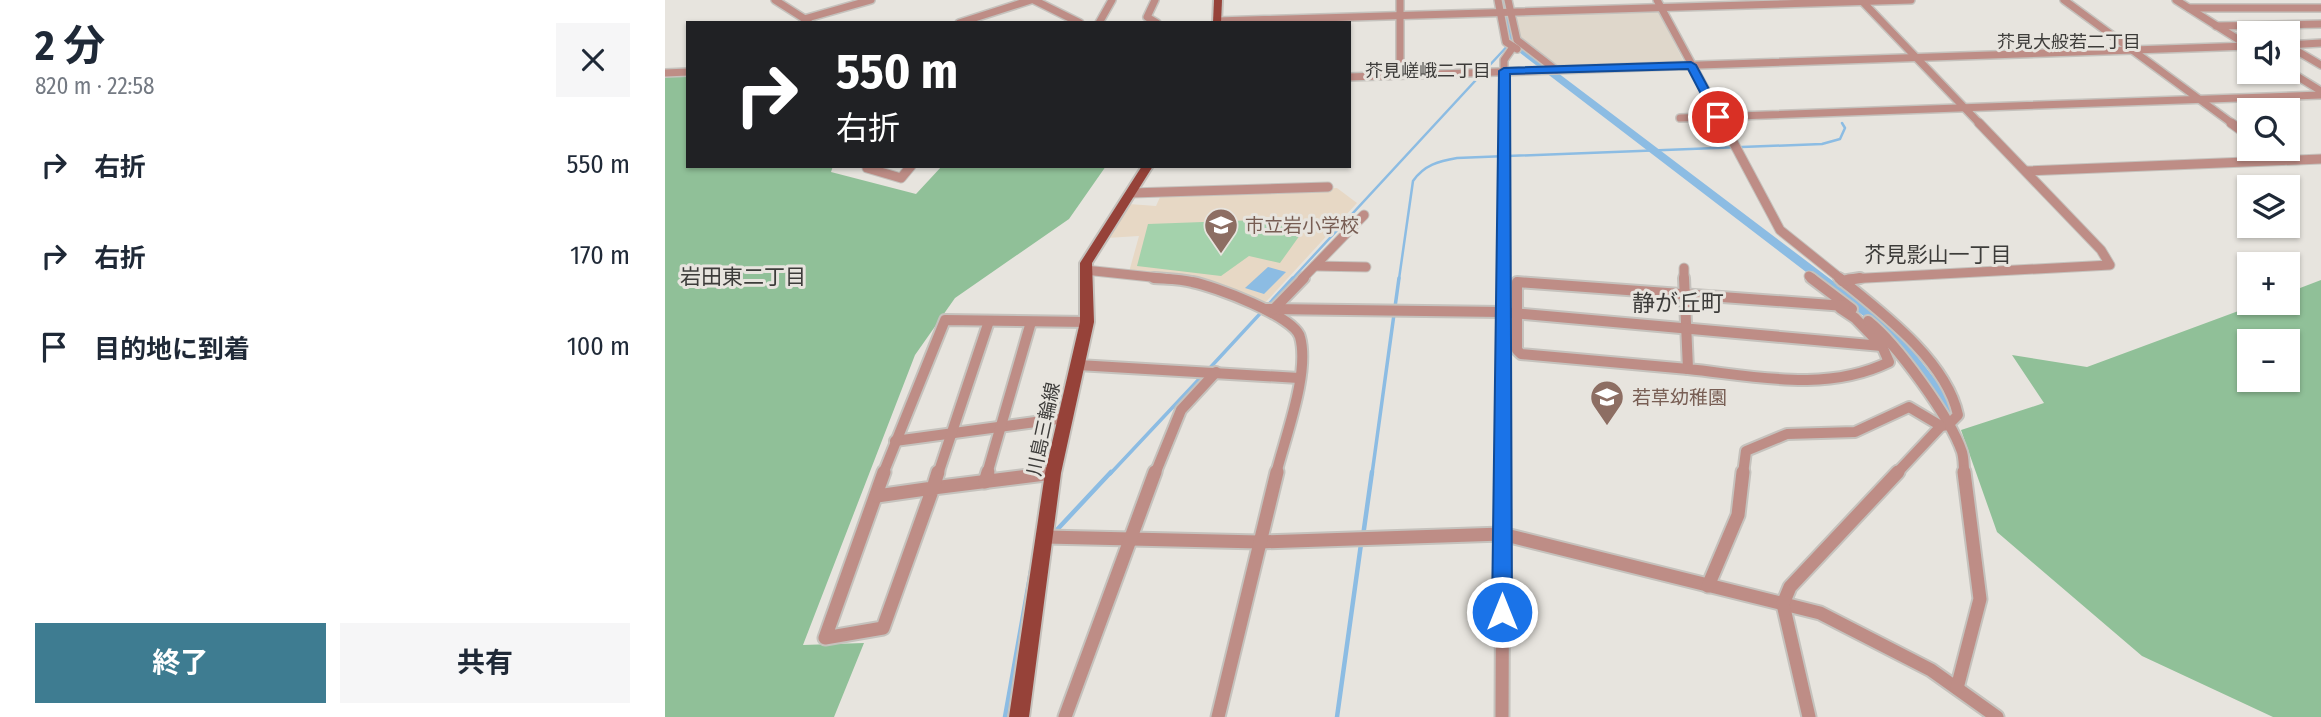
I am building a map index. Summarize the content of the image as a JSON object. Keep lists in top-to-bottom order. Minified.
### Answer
{"streets":{"main road":["川島三輪線"]},"districts":["芥見大般若二丁目","芥見嵯峨二丁目","芥見影山一丁目","岩田東二丁目","静が丘町"],"places":{"school or university":["市立岩小学校","若草幼稚園"]},"page":{"heading":["2 分","820 m · 22:58"],"map_buttons":["+","−"],"turn":["550 m","右折"],"list":[{"name":"右折","value":"550 m"},{"name":"右折","value":"170 m"},{"name":"目的地に到着","value":"100 m"}],"buttons":["終了","共有"]}}
